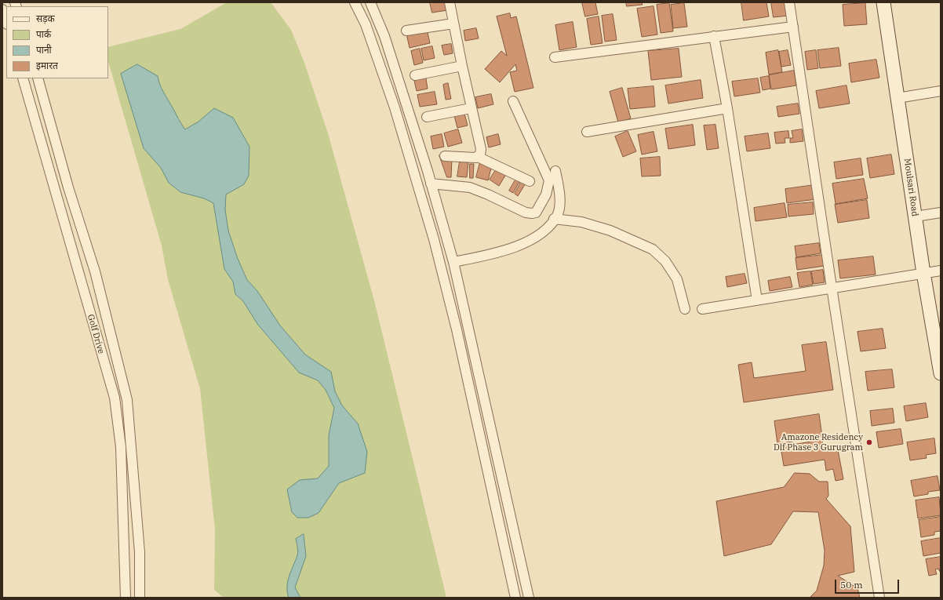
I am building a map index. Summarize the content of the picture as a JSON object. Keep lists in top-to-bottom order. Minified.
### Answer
{"streets":{"street":["Moulsari Road","Golf Drive"]},"places":["Amazone Residency Dlf Phase 3 Gurugram"],"legend":["सड़क","पार्क","पानी","इमारत"],"scale_bar":"50 m"}
